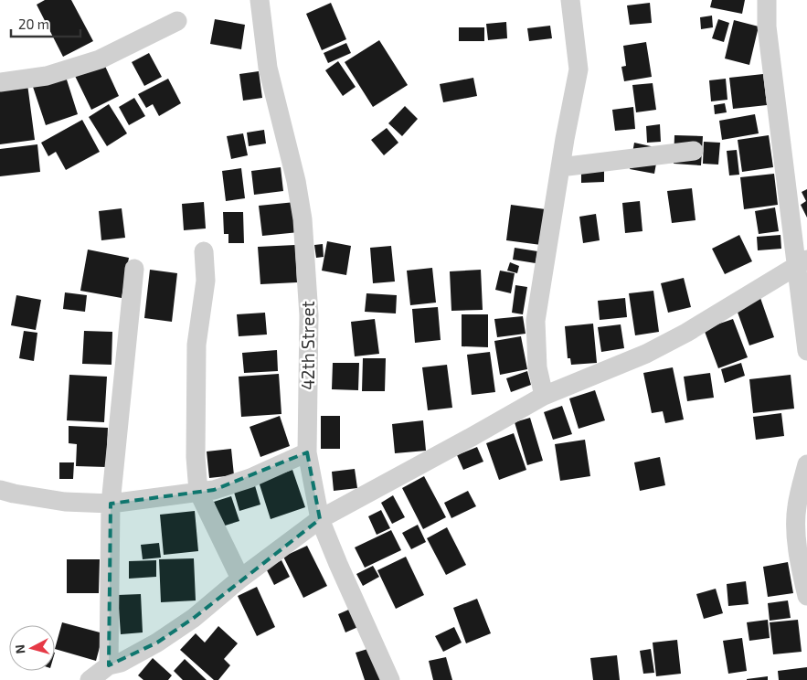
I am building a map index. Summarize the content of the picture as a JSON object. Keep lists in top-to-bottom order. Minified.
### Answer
{"streets":{"street":["42th Street"]},"scale_bar":"20 m","north":"left"}
